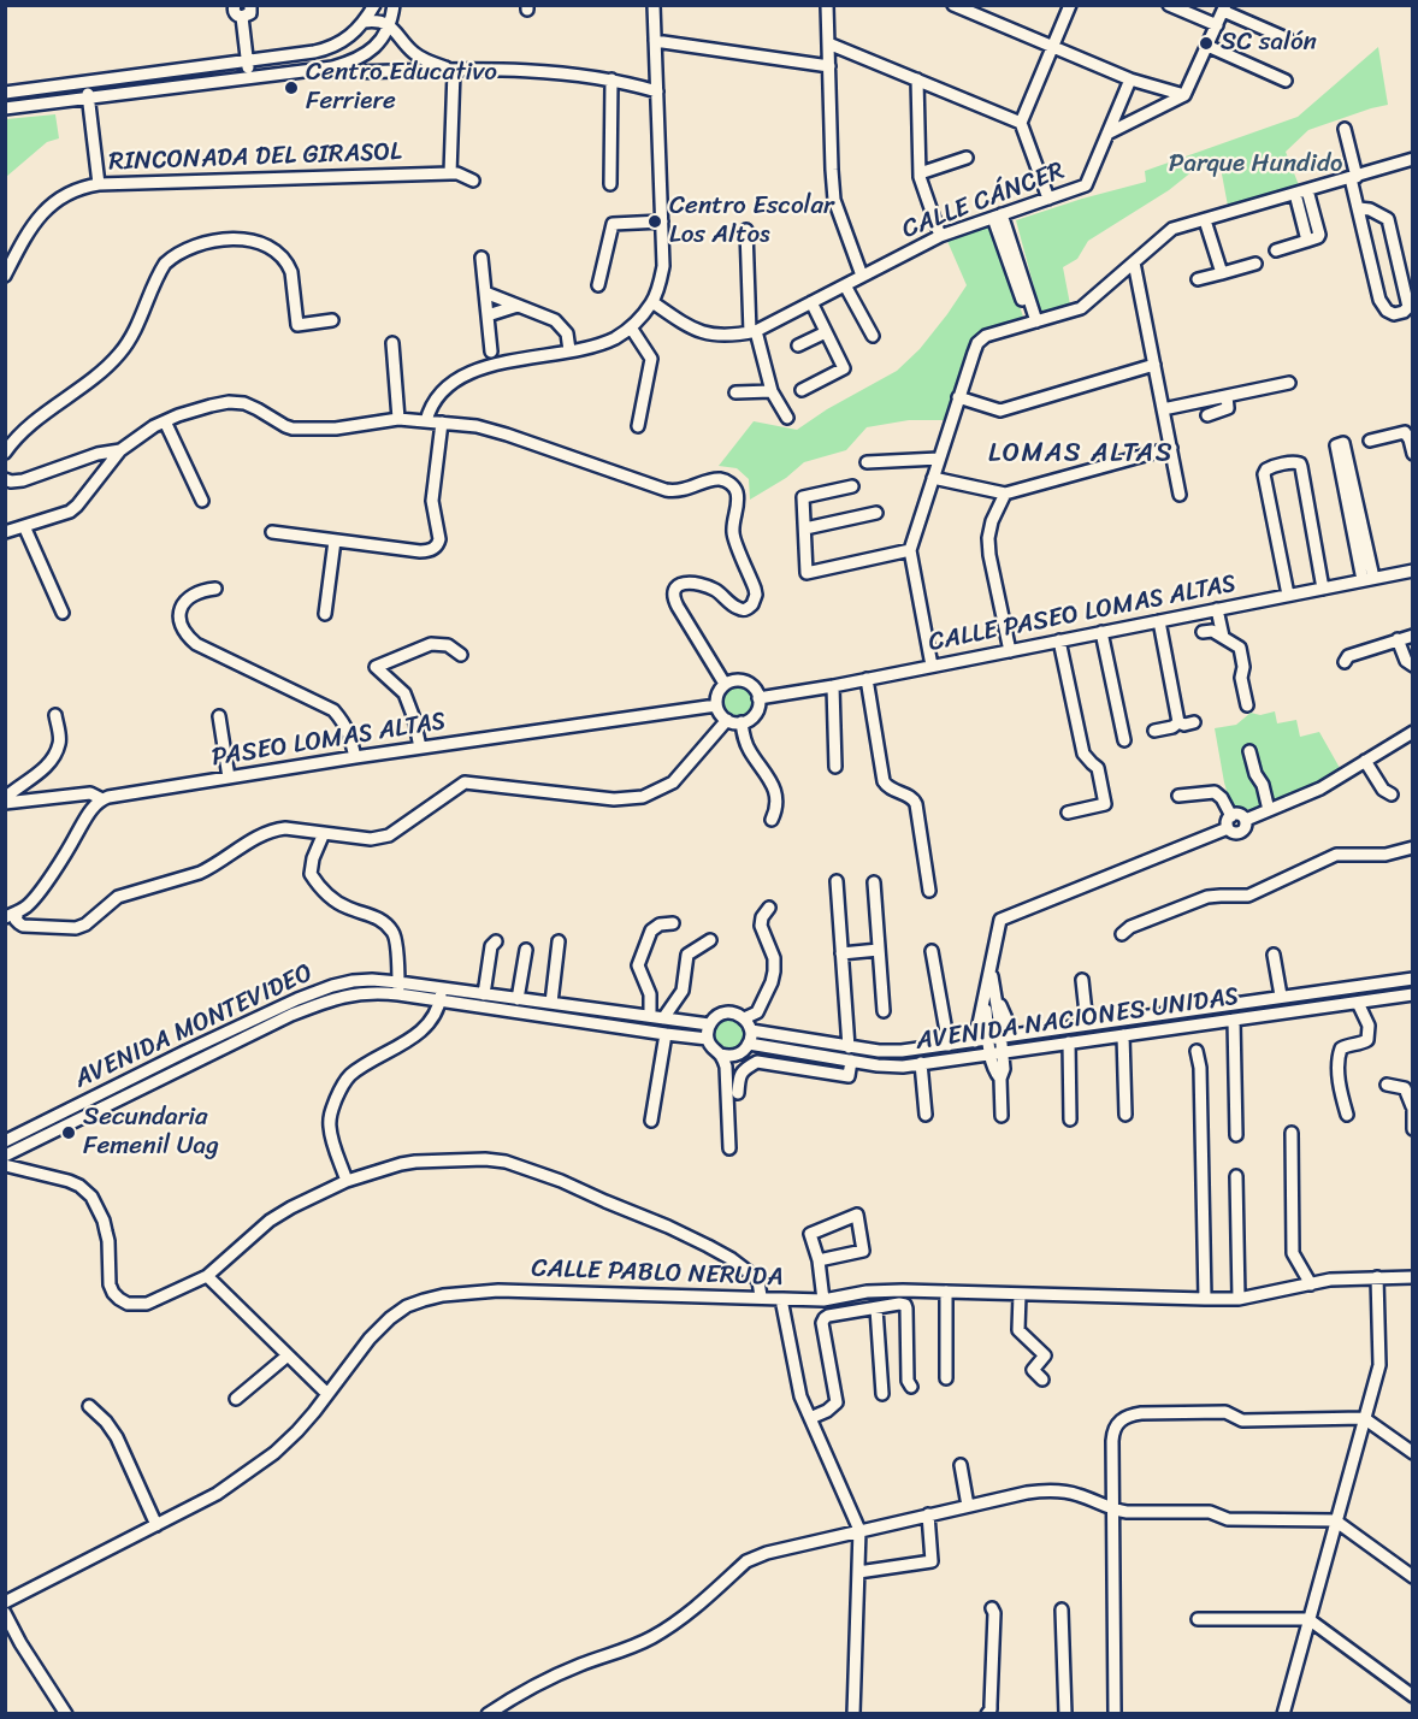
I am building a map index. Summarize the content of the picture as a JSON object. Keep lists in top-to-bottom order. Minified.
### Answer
{"streets":{"street":["RINCONADA DEL GIRASOL","CALLE CÁNCER","CALLE PASEO LOMAS ALTAS","PASEO LOMAS ALTAS","AVENIDA NACIONES UNIDAS","AVENIDA MONTEVIDEO","CALLE PABLO NERUDA"]},"crossings":[["CALLE PASEO LOMAS ALTAS","PASEO LOMAS ALTAS"],["AVENIDA NACIONES UNIDAS","AVENIDA MONTEVIDEO"]],"districts":["LOMAS ALTAS"],"parks":["Parque Hundido"],"places":["SC salón","Centro Educativo Ferriere","Centro Escolar Los Altos","Secundaria Femenil Uag"]}
